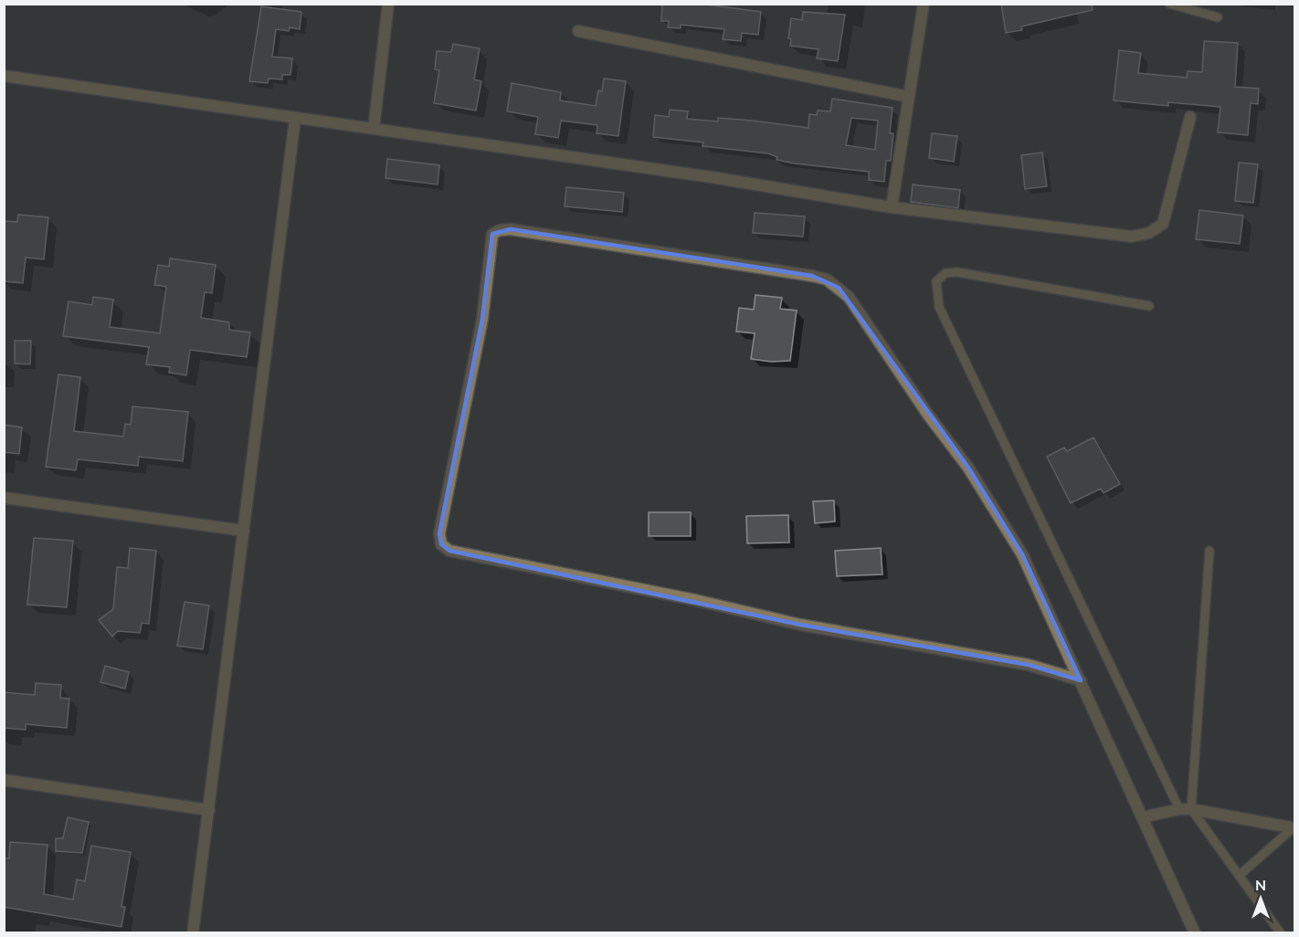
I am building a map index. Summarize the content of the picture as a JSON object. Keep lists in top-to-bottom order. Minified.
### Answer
{"north":"top"}
